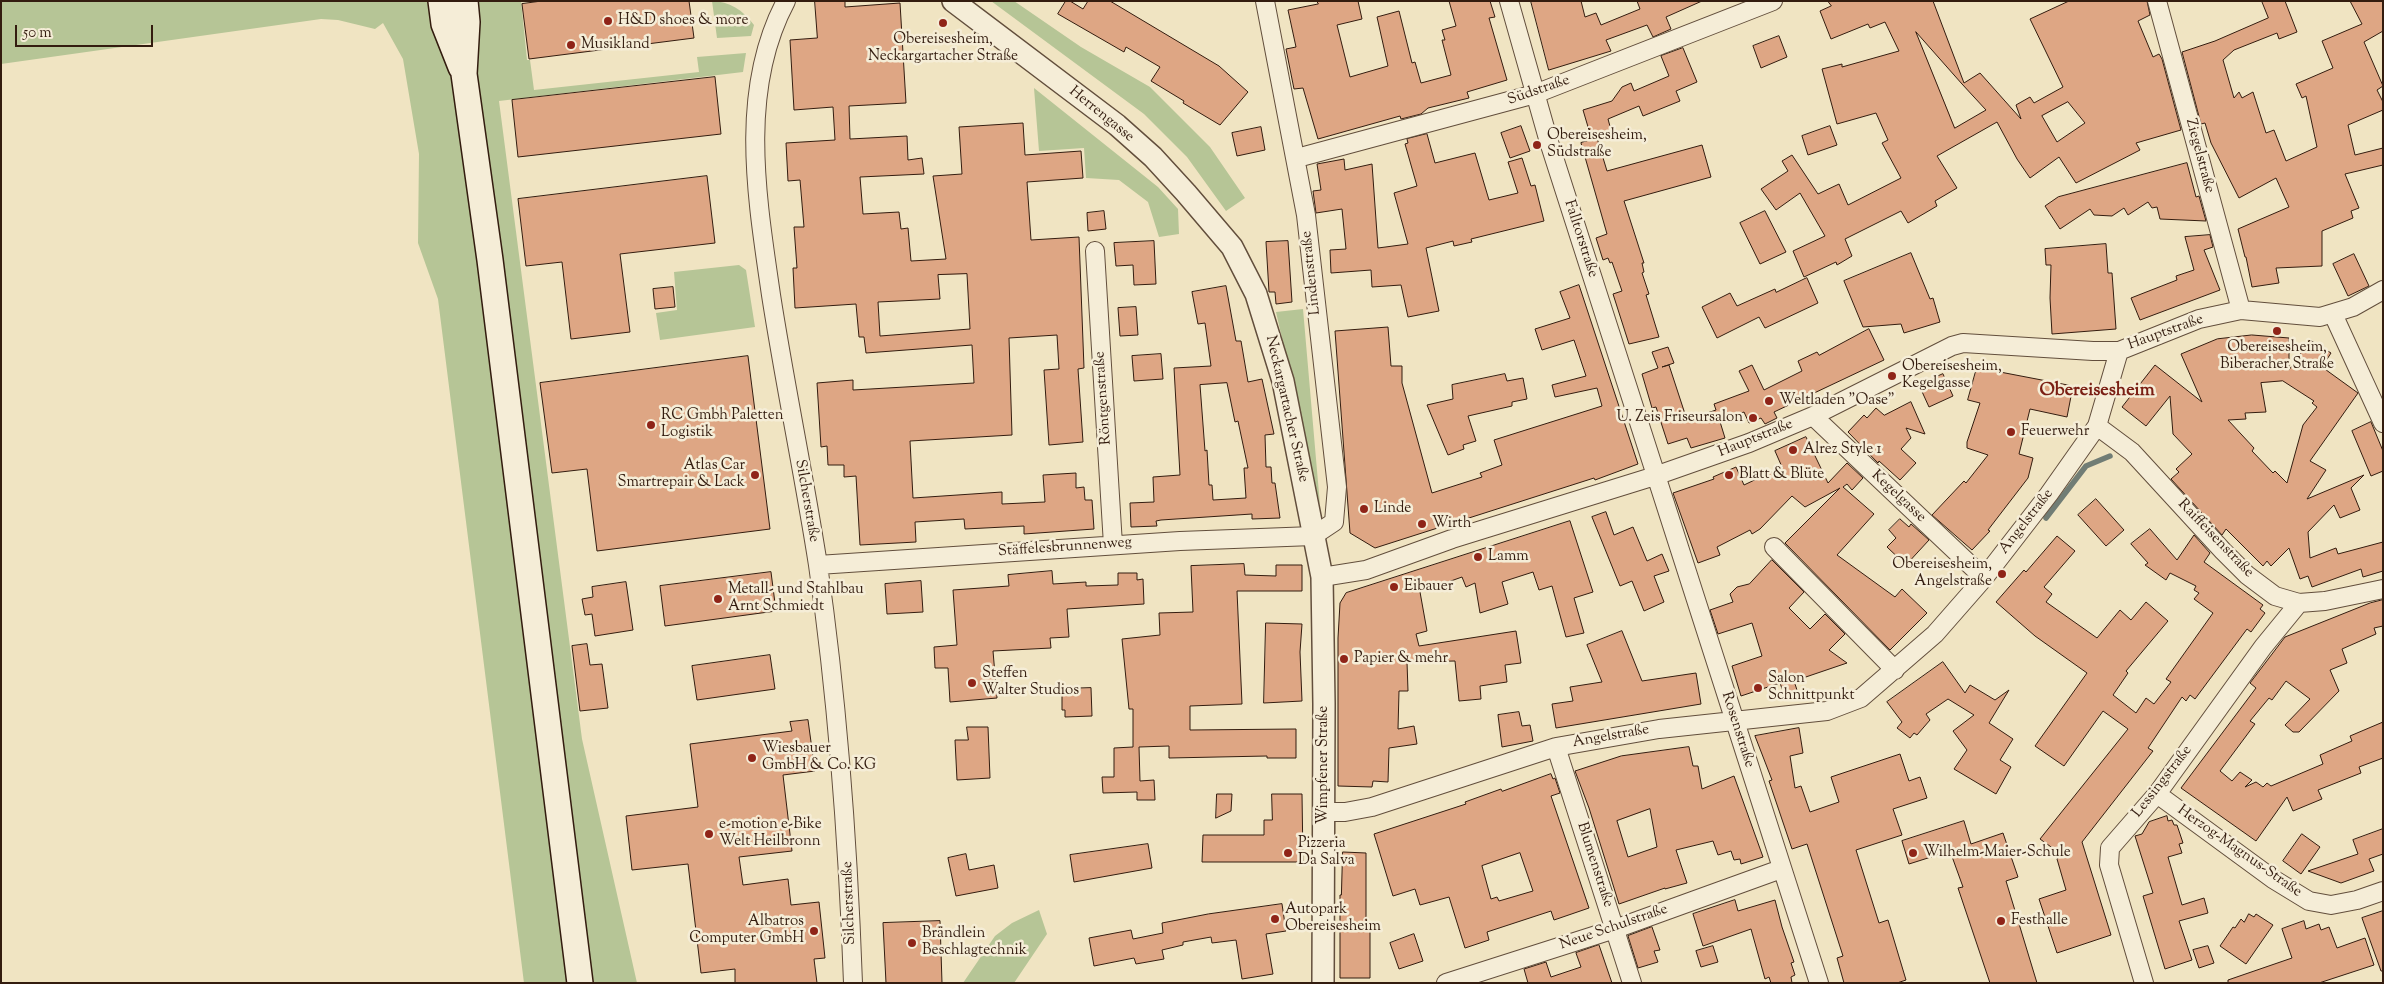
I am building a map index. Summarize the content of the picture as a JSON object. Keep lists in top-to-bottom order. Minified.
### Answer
{"streets":{"street":["Südstraße","Herrengasse","Ziegelstraße","Falltorstraße","Lindenstraße","Hauptstraße","Röntgenstraße","Neckargartacher Straße","Kegelgasse","Silcherstraße","Angelstraße","Raiffeisenstraße","Stäffelesbrunnenweg","Rosenstraße","Wimpfener Straße","Lessingstraße","Herzog-Magnus-Straße","Blumenstraße","Neue Schulstraße"]},"crossings":[["Südstraße","Falltorstraße"],["Südstraße","Lindenstraße"],["Herrengasse","Neckargartacher Straße"],["Ziegelstraße","Hauptstraße"],["Falltorstraße","Hauptstraße"],["Falltorstraße","Rosenstraße"],["Lindenstraße","Neckargartacher Straße"],["Lindenstraße","Stäffelesbrunnenweg"],["Hauptstraße","Neckargartacher Straße"],["Hauptstraße","Kegelgasse"],["Hauptstraße","Angelstraße"],["Hauptstraße","Rosenstraße"],["Hauptstraße","Wimpfener Straße"],["Röntgenstraße","Stäffelesbrunnenweg"],["Neckargartacher Straße","Stäffelesbrunnenweg"],["Neckargartacher Straße","Wimpfener Straße"],["Kegelgasse","Angelstraße"],["Silcherstraße","Stäffelesbrunnenweg"],["Angelstraße","Raiffeisenstraße"],["Angelstraße","Rosenstraße"],["Angelstraße","Wimpfener Straße"],["Angelstraße","Blumenstraße"],["Raiffeisenstraße","Lessingstraße"],["Rosenstraße","Neue Schulstraße"],["Lessingstraße","Herzog-Magnus-Straße"],["Blumenstraße","Neue Schulstraße"]],"districts":["Obereisesheim"],"places":["H&D shoes & more","Obereisesheim, Neckargartacher Straße","Musikland","Obereisesheim, Südstraße","Obereisesheim, Biberacher Straße","Obereisesheim, Kegelgasse","Weltladen \"Oase\"","U. Zeis Friseursalon","RC Gmbh Paletten Logistik","Feuerwehr","Alrez Style 1","Atlas Car Smartrepair & Lack","Blatt & Blüte","Linde","Wirth","Lamm","Obereisesheim, Angelstraße","Eibauer","Metall- und Stahlbau Arnt Schmiedt","Papier & mehr","Steffen Walter Studios","Salon Schnittpunkt","Wiesbauer GmbH & Co. KG","e-motion e-Bike Welt Heilbronn","Pizzeria Da Salva","Wilhelm-Maier-Schule","Autopark Obereisesheim","Festhalle","Albatros Computer GmbH","Brändlein Beschlagtechnik"],"scale_bar":"50 m"}
